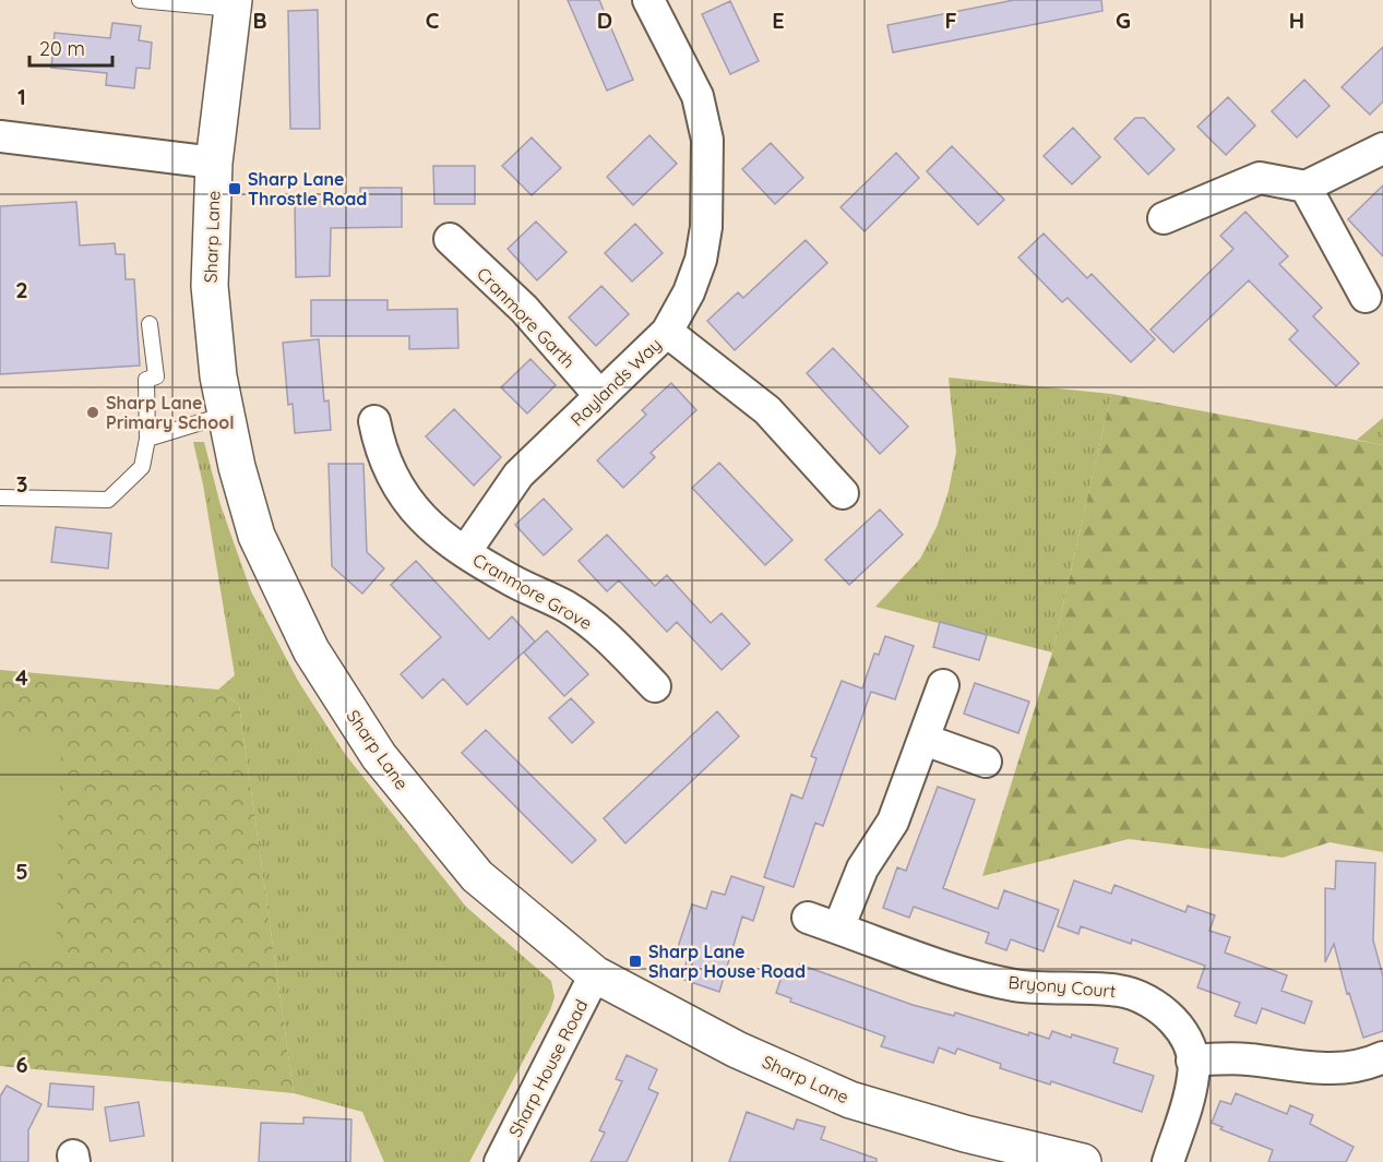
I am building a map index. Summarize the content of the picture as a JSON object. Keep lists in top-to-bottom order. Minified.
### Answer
{"streets":{"street":["Sharp Lane","Cranmore Garth","Raylands Way","Cranmore Grove","Bryony Court","Sharp House Road"]},"crossings":[["Sharp Lane","Sharp House Road"],["Cranmore Garth","Raylands Way"],["Raylands Way","Cranmore Grove"]],"places":{"transit":["Sharp Lane Throstle Road","Sharp Lane Sharp House Road"],"other":["Sharp Lane Primary School"]},"scale_bar":"20 m","grid":{"columns":["B","C","D","E","F","G","H"],"rows":["1","2","3","4","5","6"]}}
